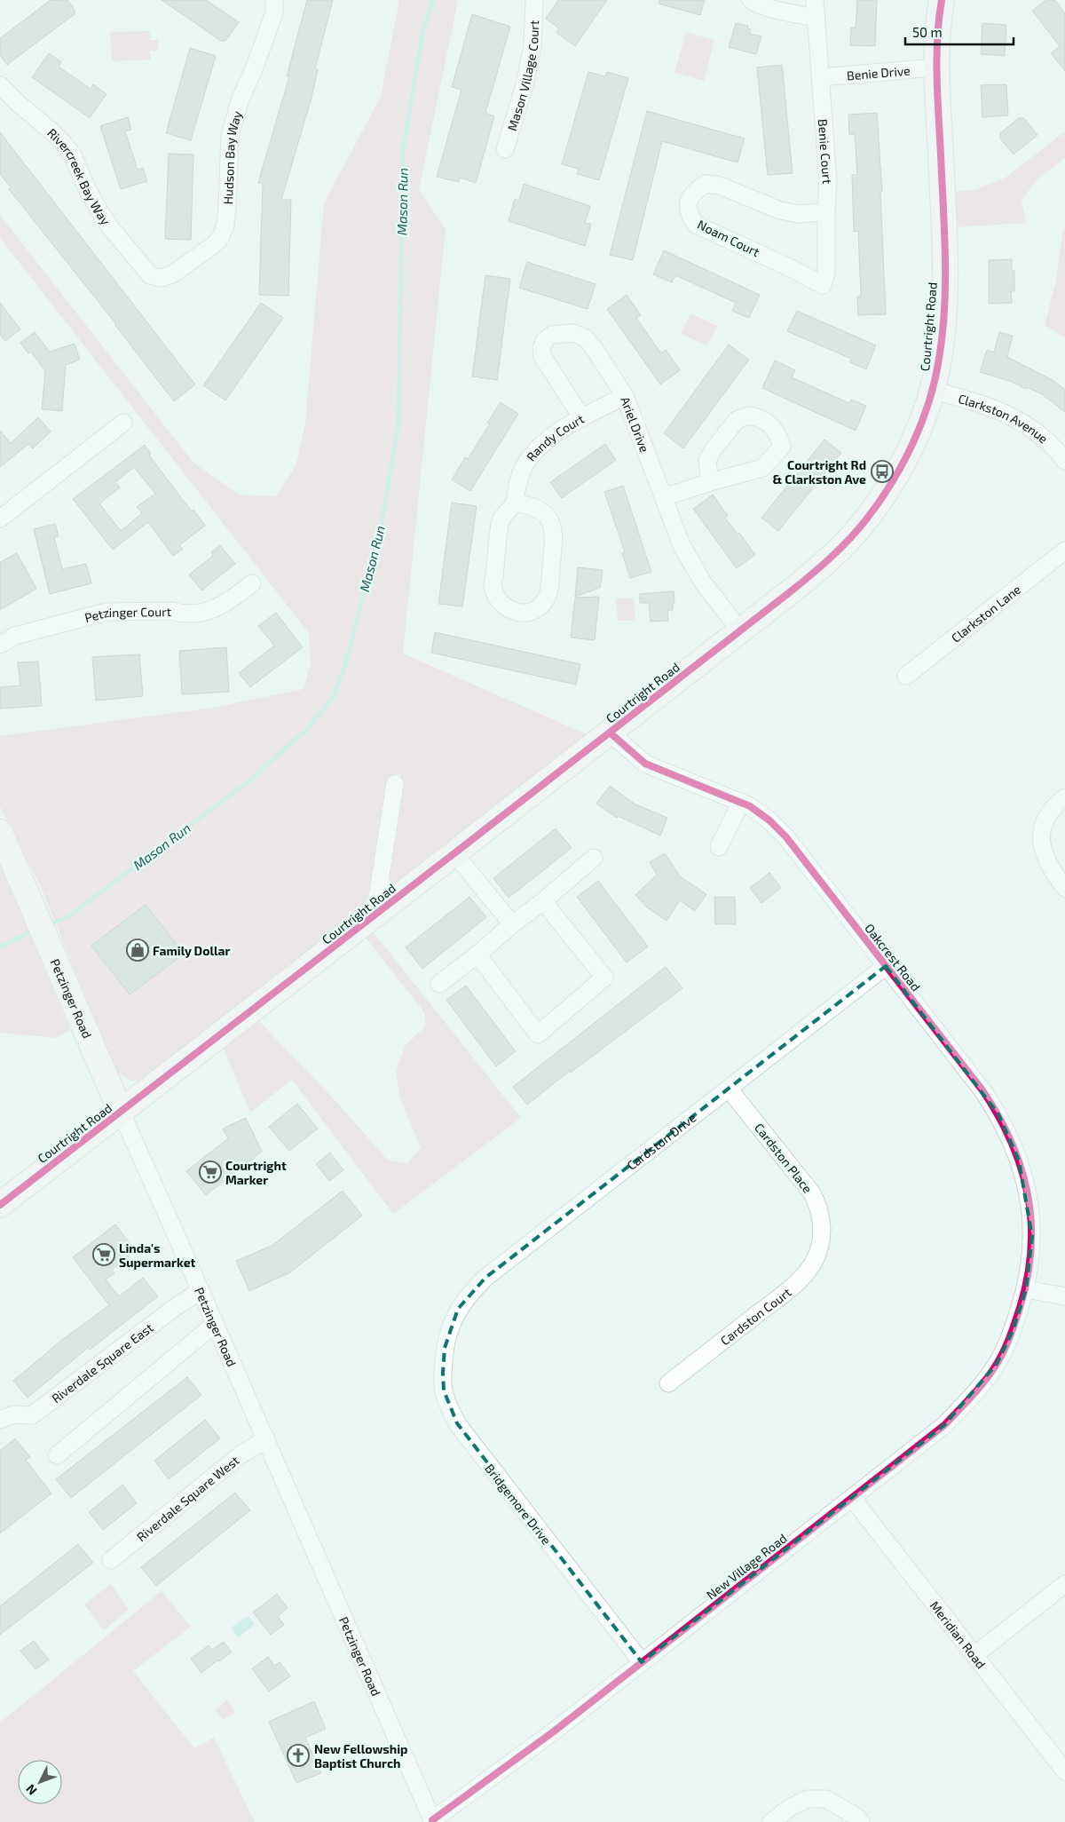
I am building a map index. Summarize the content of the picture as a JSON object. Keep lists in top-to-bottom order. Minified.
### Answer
{"streets":{"street":["Benie Drive","Mason Village Court","Benie Court","Hudson Bay Way","Rivercreek Bay Way","Noam Court","Courtright Road","Clarkston Avenue","Ariel Drive","Randy Court","Clarkston Lane","Petzinger Court","Oakcrest Road","Petzinger Road","Cardston Drive","Cardston Place","Cardston Court","Riverdale Square East","Riverdale Square West","Bridgemore Drive","New Village Road","Meridian Road"]},"crossings":[["Benie Drive","Benie Court"],["Benie Drive","Courtright Road"],["Benie Court","Noam Court"],["Hudson Bay Way","Rivercreek Bay Way"],["Courtright Road","Clarkston Avenue"],["Courtright Road","Ariel Drive"],["Courtright Road","Oakcrest Road"],["Courtright Road","Petzinger Road"],["Ariel Drive","Randy Court"],["Oakcrest Road","Cardston Drive"],["Oakcrest Road","New Village Road"],["Petzinger Road","Riverdale Square East"],["Petzinger Road","Riverdale Square West"],["Petzinger Road","New Village Road"],["Cardston Drive","Cardston Place"],["Cardston Drive","Bridgemore Drive"],["Cardston Place","Cardston Court"],["Bridgemore Drive","New Village Road"],["New Village Road","Meridian Road"]],"water":["Mason Run"],"places":{"bus stop":["Courtright Rd & Clarkston Ave"],"shop":["Family Dollar"],"supermarket":["Courtright Marker","Linda's Supermarket"],"church":["New Fellowship Baptist Church"]},"scale_bar":"50 m","north":"bottom left"}
